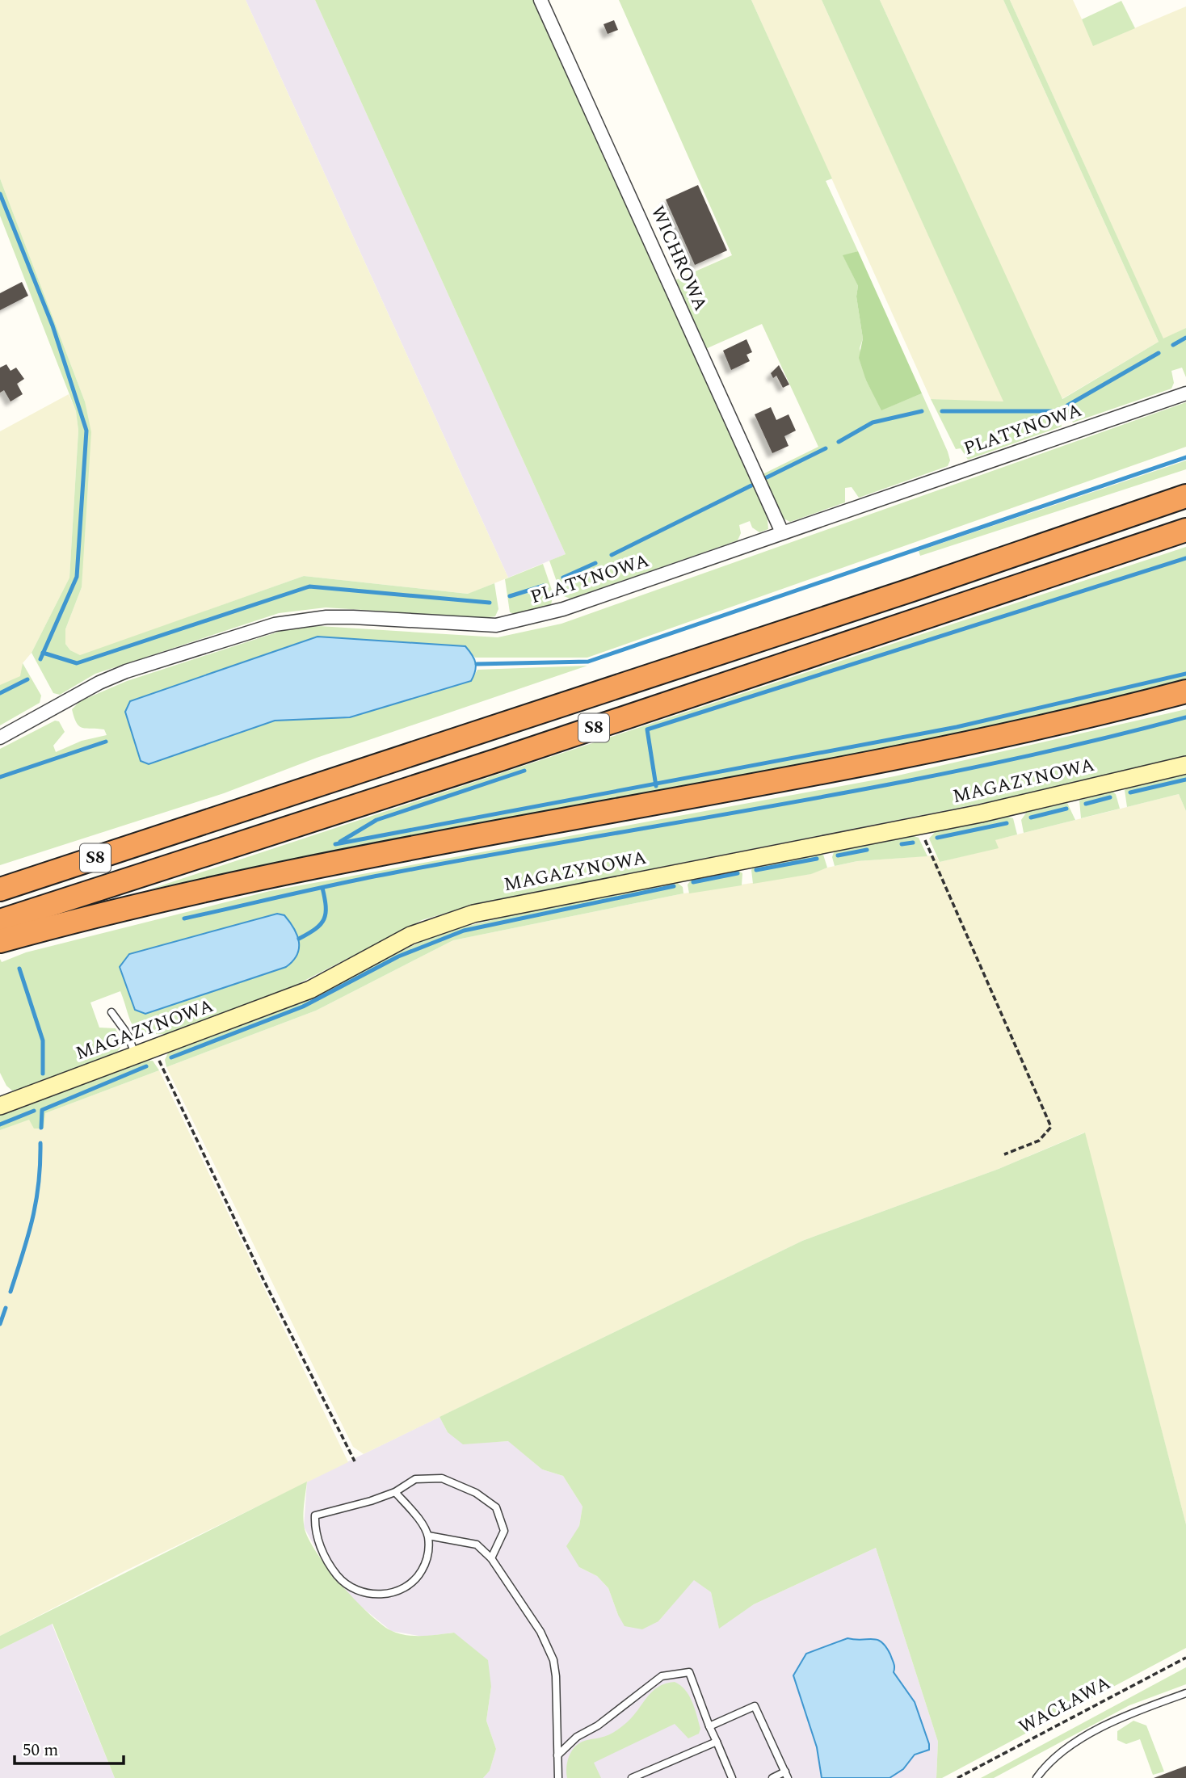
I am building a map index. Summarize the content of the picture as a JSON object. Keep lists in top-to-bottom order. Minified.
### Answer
{"streets":{"highway":["S8"],"street":["WICHROWA","PLATYNOWA","MAGAZYNOWA"],"path":["WACŁAWA"]},"crossings":[["WICHROWA","PLATYNOWA"]],"scale_bar":"50 m"}
